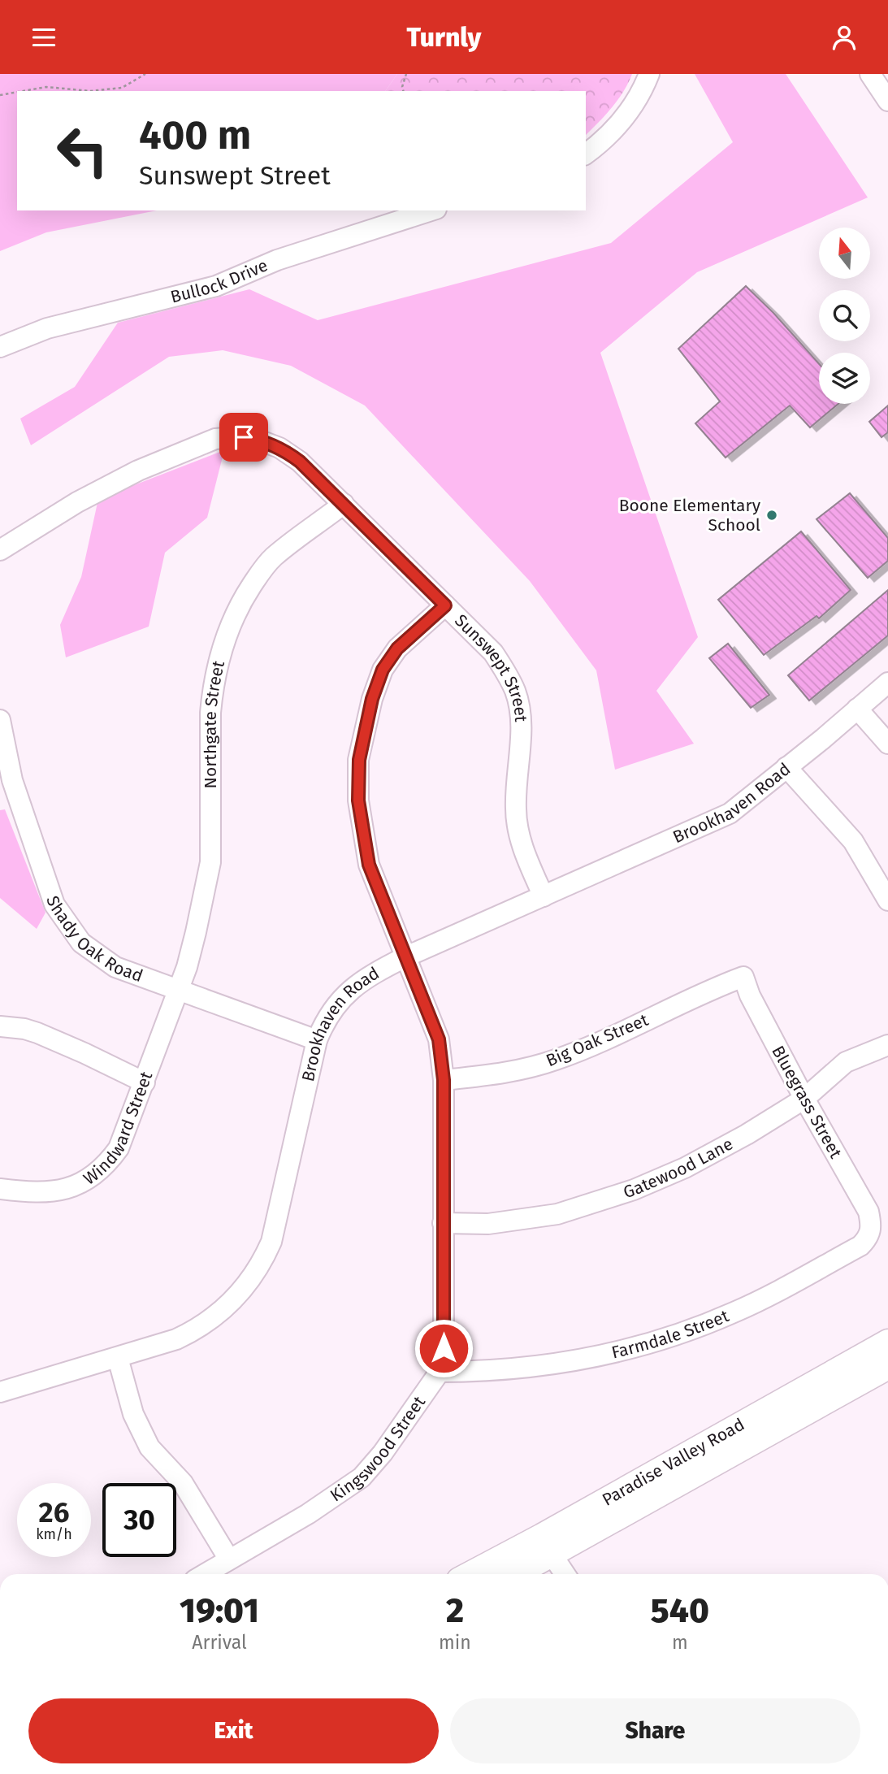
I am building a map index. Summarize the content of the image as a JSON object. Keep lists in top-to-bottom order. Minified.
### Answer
{"streets":{"main road":["Paradise Valley Road"],"street":["Bullock Drive","Sunswept Street","Northgate Street","Brookhaven Road","Shady Oak Road","Big Oak Street","Bluegrass Street","Windward Street","Gatewood Lane","Farmdale Street","Kingswood Street"]},"crossings":[["Sunswept Street","Northgate Street"],["Sunswept Street","Brookhaven Road"],["Sunswept Street","Kingswood Street"],["Northgate Street","Shady Oak Road"],["Northgate Street","Windward Street"],["Brookhaven Road","Shady Oak Road"],["Brookhaven Road","Kingswood Street"],["Shady Oak Road","Windward Street"],["Big Oak Street","Bluegrass Street"],["Big Oak Street","Kingswood Street"],["Bluegrass Street","Gatewood Lane"],["Bluegrass Street","Farmdale Street"],["Gatewood Lane","Kingswood Street"],["Farmdale Street","Kingswood Street"]],"places":["Boone Elementary School"],"north":"top","page":{"header":"Turnly","turn":["400 m","Sunswept Street"],"speed":"26 km/h","limit":"30","eta":["19:01","Arrival","2","min","540","m"],"buttons":["Exit","Share"]}}
